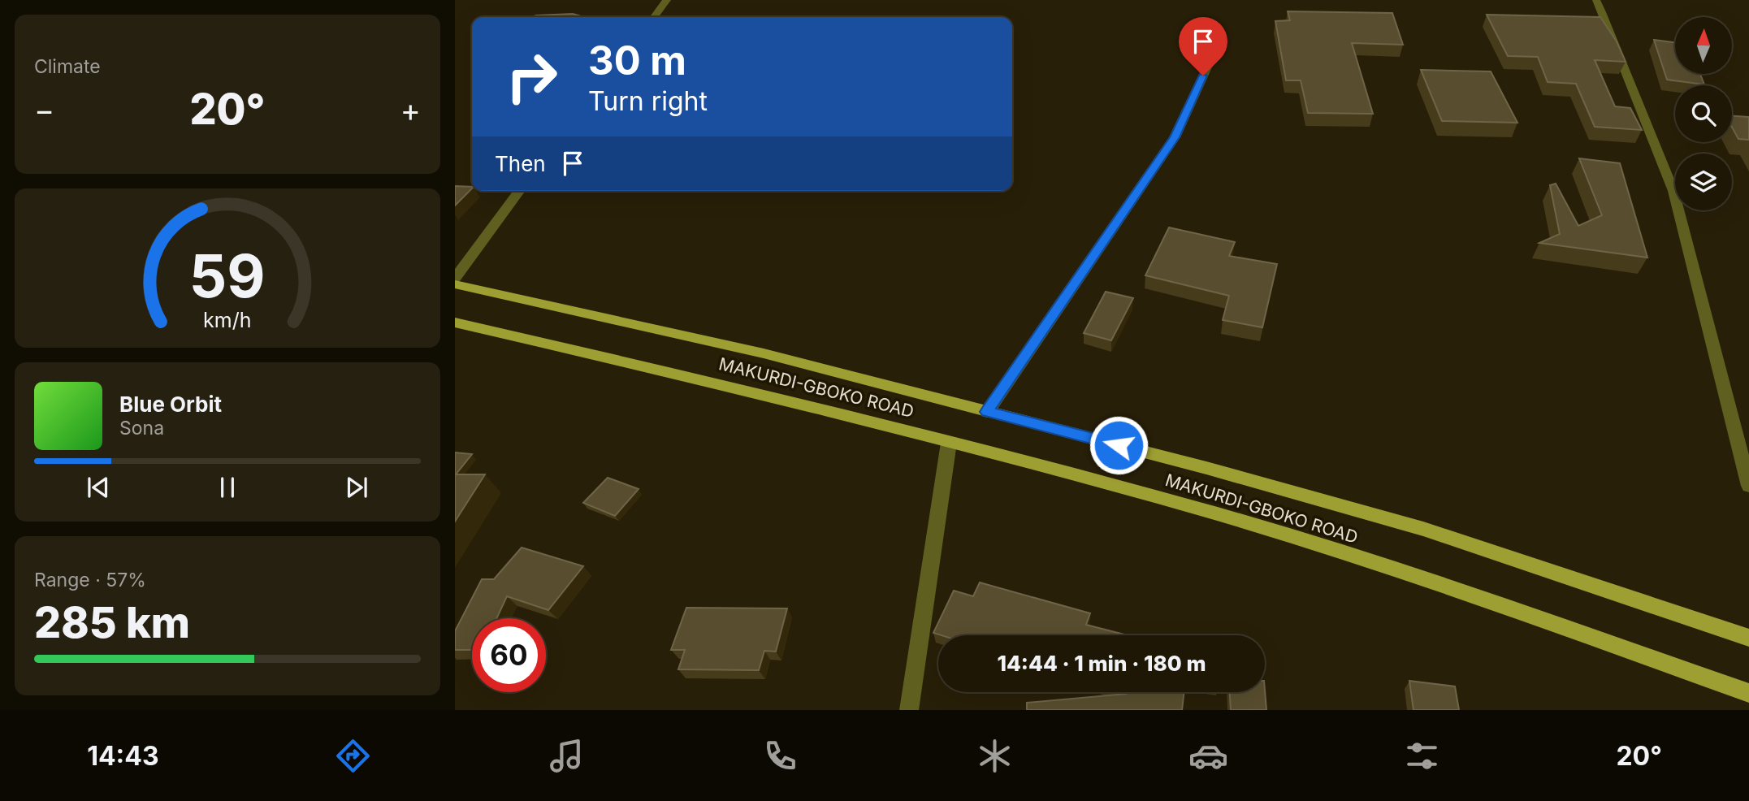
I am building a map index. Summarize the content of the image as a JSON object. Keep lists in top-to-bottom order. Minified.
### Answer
{"streets":{"main road":["MAKURDI-GBOKO ROAD"]},"north":"top","page":{"tile":["Climate",["Range · 57%","285 km"]],"turn":["30 m","Turn right"],"heat":["−","20°","+"],"then":"Then","song":["Blue Orbit","Sona"],"limit":"60","trip":"14:44 · 1 min · 180 m","tabs":["14:43","20°"],"gauge":["59","km/h"]}}
